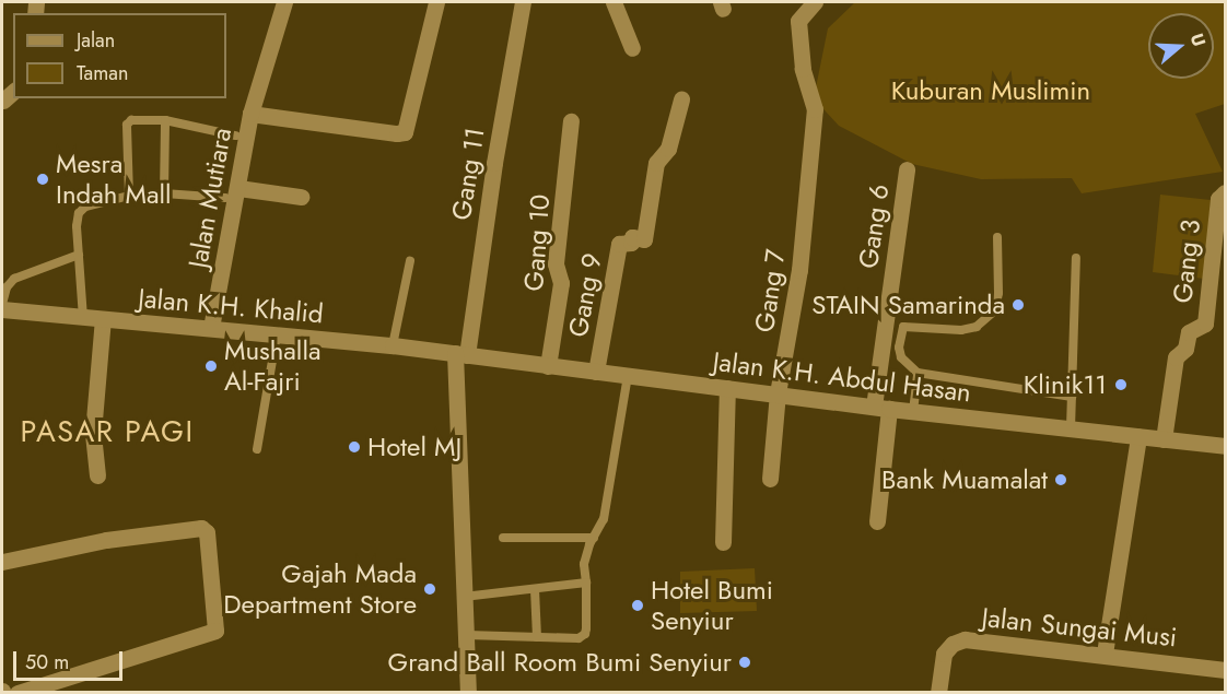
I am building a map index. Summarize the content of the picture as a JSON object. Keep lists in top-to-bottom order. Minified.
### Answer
{"streets":{"street":["Gang 11","Jalan Mutiara","Gang 6","Gang 10","Gang 3","Gang 7","Gang 9","Jalan K.H. Khalid","Jalan K.H. Abdul Hasan","Jalan Sungai Musi"]},"crossings":[["Gang 11","Jalan K.H. Khalid"],["Gang 11","Jalan K.H. Abdul Hasan"],["Jalan Mutiara","Jalan K.H. Khalid"],["Gang 6","Jalan K.H. Abdul Hasan"],["Gang 10","Jalan K.H. Abdul Hasan"],["Gang 3","Jalan K.H. Abdul Hasan"],["Gang 7","Jalan K.H. Abdul Hasan"],["Gang 9","Jalan K.H. Abdul Hasan"],["Jalan K.H. Khalid","Jalan K.H. Abdul Hasan"]],"districts":["PASAR PAGI"],"parks":["Kuburan Muslimin"],"places":["Mesra Indah Mall","STAIN Samarinda","Mushalla Al-Fajri","Klinik11","Hotel MJ","Bank Muamalat","Gajah Mada Department Store","Hotel Bumi Senyiur","Grand Ball Room Bumi Senyiur"],"legend":["Jalan","Taman"],"scale_bar":"50 m","north":"right"}
